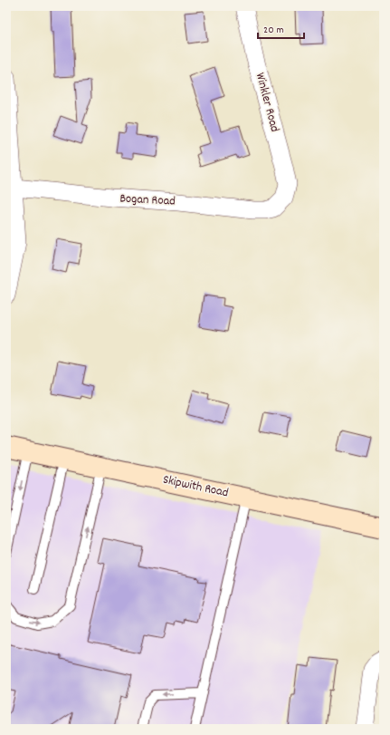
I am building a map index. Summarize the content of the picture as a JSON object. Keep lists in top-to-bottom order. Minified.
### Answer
{"streets":{"main road":["Skipwith Road"],"street":["Winkler Road","Bogan Road"]},"crossings":[["Winkler Road","Bogan Road"]],"scale_bar":"20 m"}
